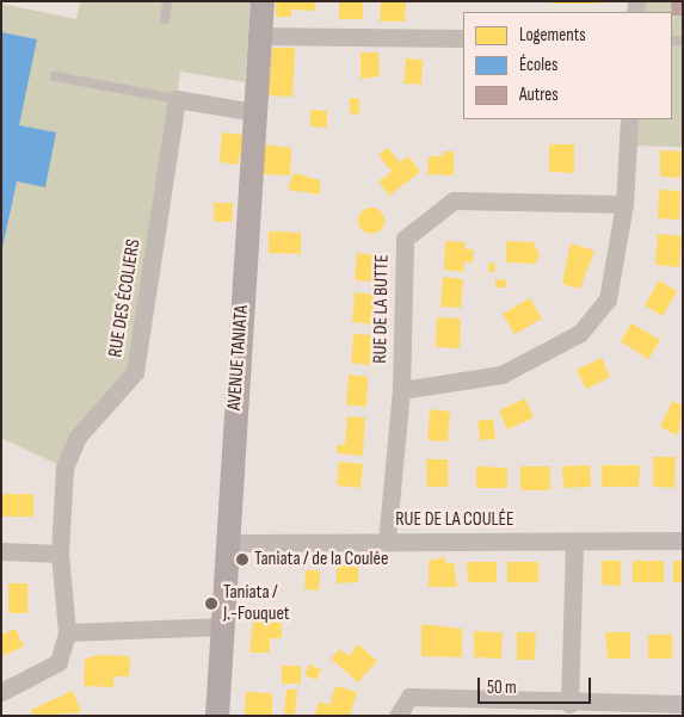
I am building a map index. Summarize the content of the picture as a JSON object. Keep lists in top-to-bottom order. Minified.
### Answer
{"streets":{"main road":["AVENUE TANIATA"],"street":["RUE DES ÉCOLIERS","RUE DE LA BUTTE","RUE DE LA COULÉE"]},"crossings":[["RUE DE LA BUTTE","RUE DE LA COULÉE"],["AVENUE TANIATA","RUE DE LA COULÉE"]],"places":["Taniata / de la Coulée","Taniata / J.-Fouquet"],"legend":["Logements","Écoles","Autres"],"scale_bar":"50 m"}
